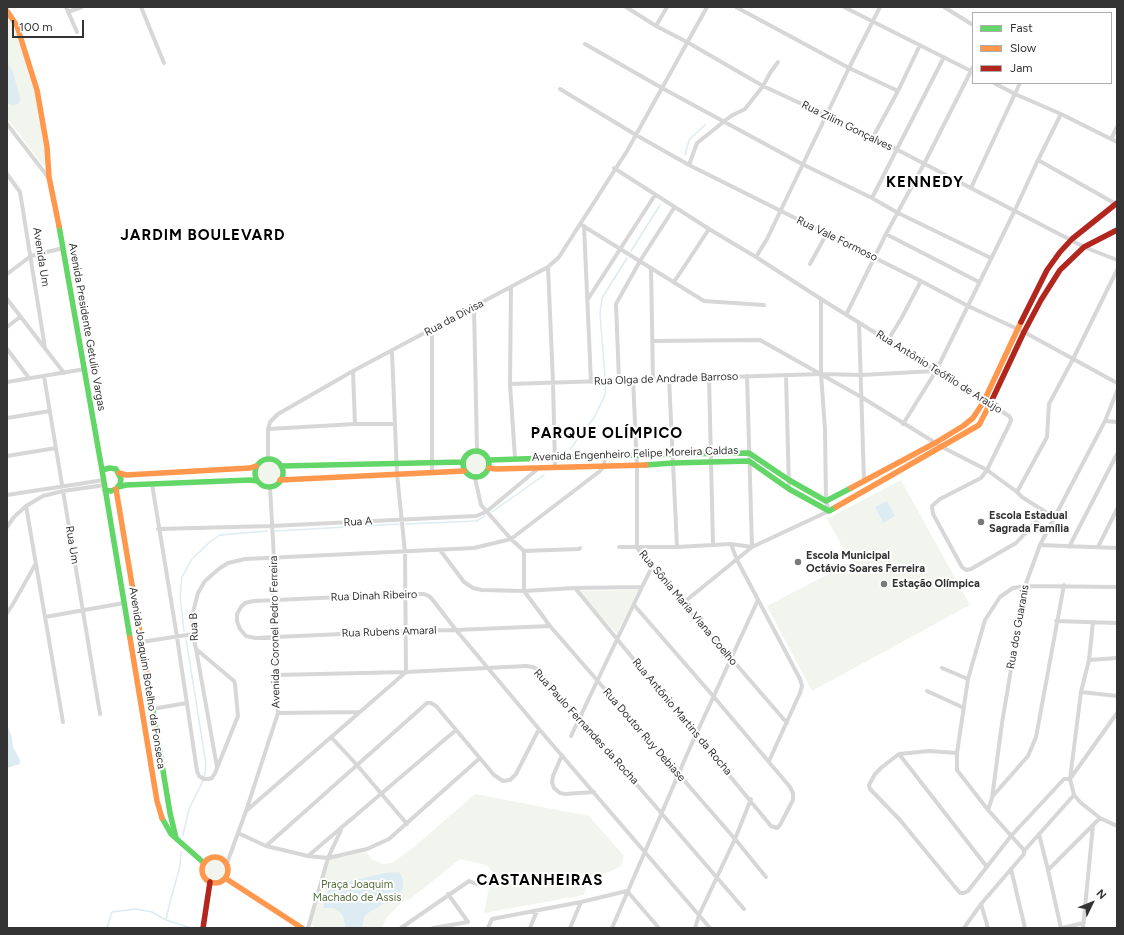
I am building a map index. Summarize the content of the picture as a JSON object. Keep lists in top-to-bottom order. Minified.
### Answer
{"streets":{"street":["Rua Zilim Gonçalves","Rua Vale Formoso","Avenida Um","Rua da Divisa","Avenida Presidente Getulio Vargas","Rua Antônio Teófilo de Araújo","Rua Olga de Andrade Barroso","Avenida Engenheiro Felipe Moreira Caldas","Rua A","Rua Um","Rua Dinah Ribeiro","Rua Sônia Maria Viana Coelho","Rua B","Rua dos Guaranis","Avenida Coronel Pedro Ferreira","Rua Rubens Amaral","Avenida Joaquim Botelho da Fonseca","Rua Antônio Martins da Rocha","Rua Paulo Fernandes da Rocha","Rua Doutor Ruy Debiase"]},"crossings":[["Rua Zilim Gonçalves","Rua da Divisa"],["Rua Vale Formoso","Rua da Divisa"],["Rua da Divisa","Rua Antônio Teófilo de Araújo"],["Avenida Presidente Getulio Vargas","Avenida Joaquim Botelho da Fonseca"],["Rua Antônio Teófilo de Araújo","Rua Olga de Andrade Barroso"],["Rua Olga de Andrade Barroso","Rua Sônia Maria Viana Coelho"],["Avenida Engenheiro Felipe Moreira Caldas","Rua A"],["Avenida Engenheiro Felipe Moreira Caldas","Rua Sônia Maria Viana Coelho"],["Rua A","Avenida Coronel Pedro Ferreira"],["Rua Dinah Ribeiro","Avenida Coronel Pedro Ferreira"],["Rua Dinah Ribeiro","Rua Rubens Amaral"],["Rua Dinah Ribeiro","Rua Paulo Fernandes da Rocha"],["Rua B","Avenida Coronel Pedro Ferreira"],["Avenida Coronel Pedro Ferreira","Rua Rubens Amaral"],["Avenida Coronel Pedro Ferreira","Avenida Joaquim Botelho da Fonseca"],["Avenida Coronel Pedro Ferreira","Rua Paulo Fernandes da Rocha"],["Rua Rubens Amaral","Rua Doutor Ruy Debiase"]],"districts":["KENNEDY","JARDIM BOULEVARD","PARQUE OLÍMPICO","CASTANHEIRAS"],"parks":["Praça Joaquim Machado de Assis"],"places":["Escola Estadual Sagrada Família","Escola Municipal Octávio Soares Ferreira","Estação Olímpica"],"legend":["Fast","Slow","Jam"],"scale_bar":"100 m","north":"top right"}
